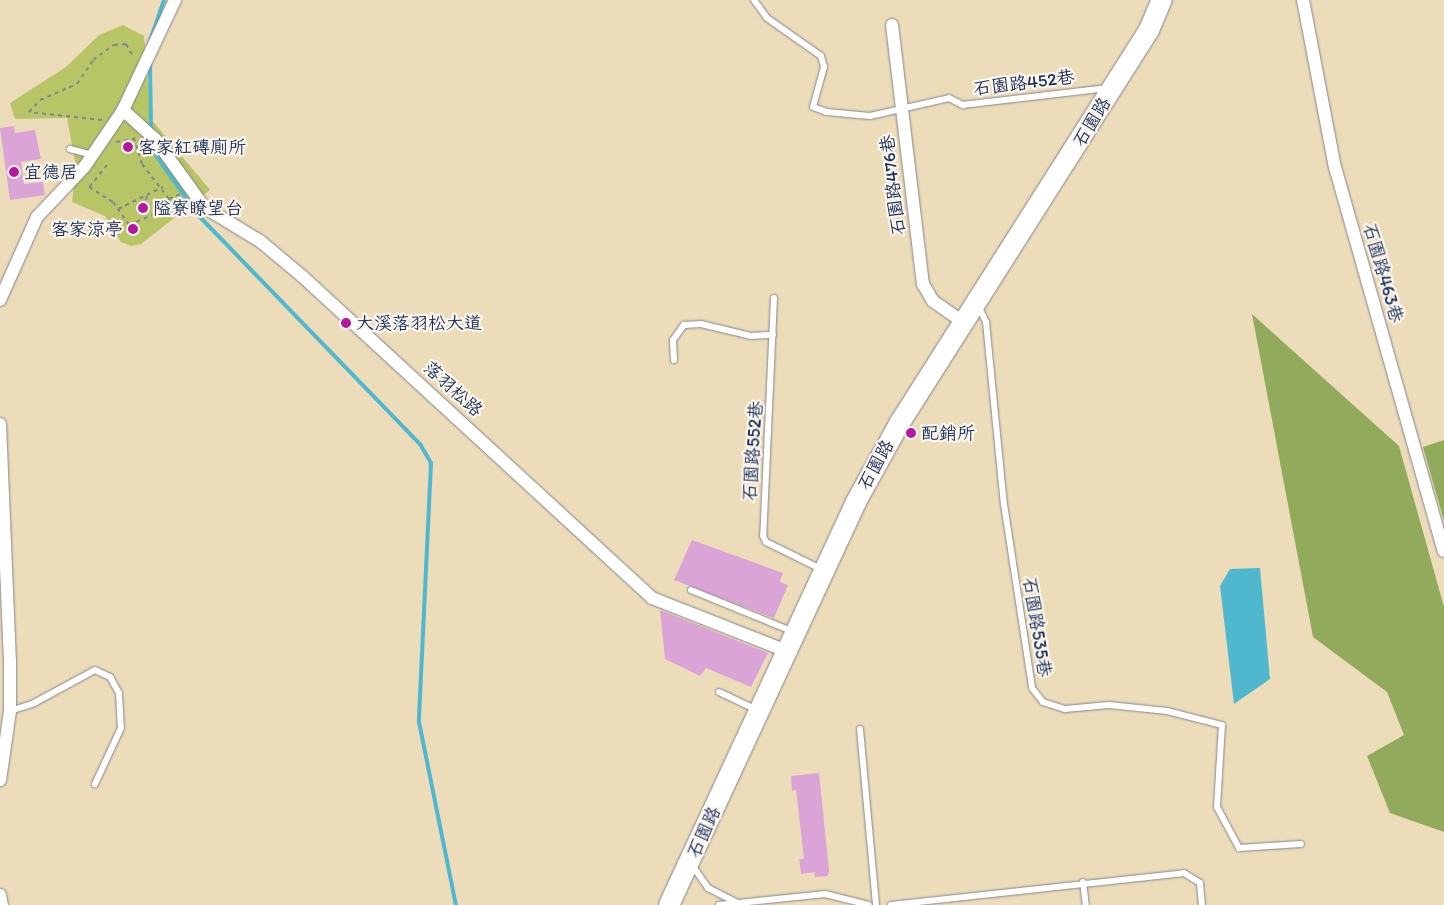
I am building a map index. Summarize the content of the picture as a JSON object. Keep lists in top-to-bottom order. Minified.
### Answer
{"streets":{"main road":["石園路"],"street":["石園路476巷","石園路463巷","落羽松路"],"lane":["石園路452巷","石園路552巷","石園路535巷"]},"crossings":[["石園路452巷","石園路"],["石園路452巷","石園路476巷"],["石園路","石園路476巷"],["石園路","落羽松路"],["石園路","石園路552巷"],["石園路","石園路535巷"]],"places":["客家紅磚廁所","宜德居","隘寮瞭望台","客家涼亭","大溪落羽松大道","配銷所"]}
